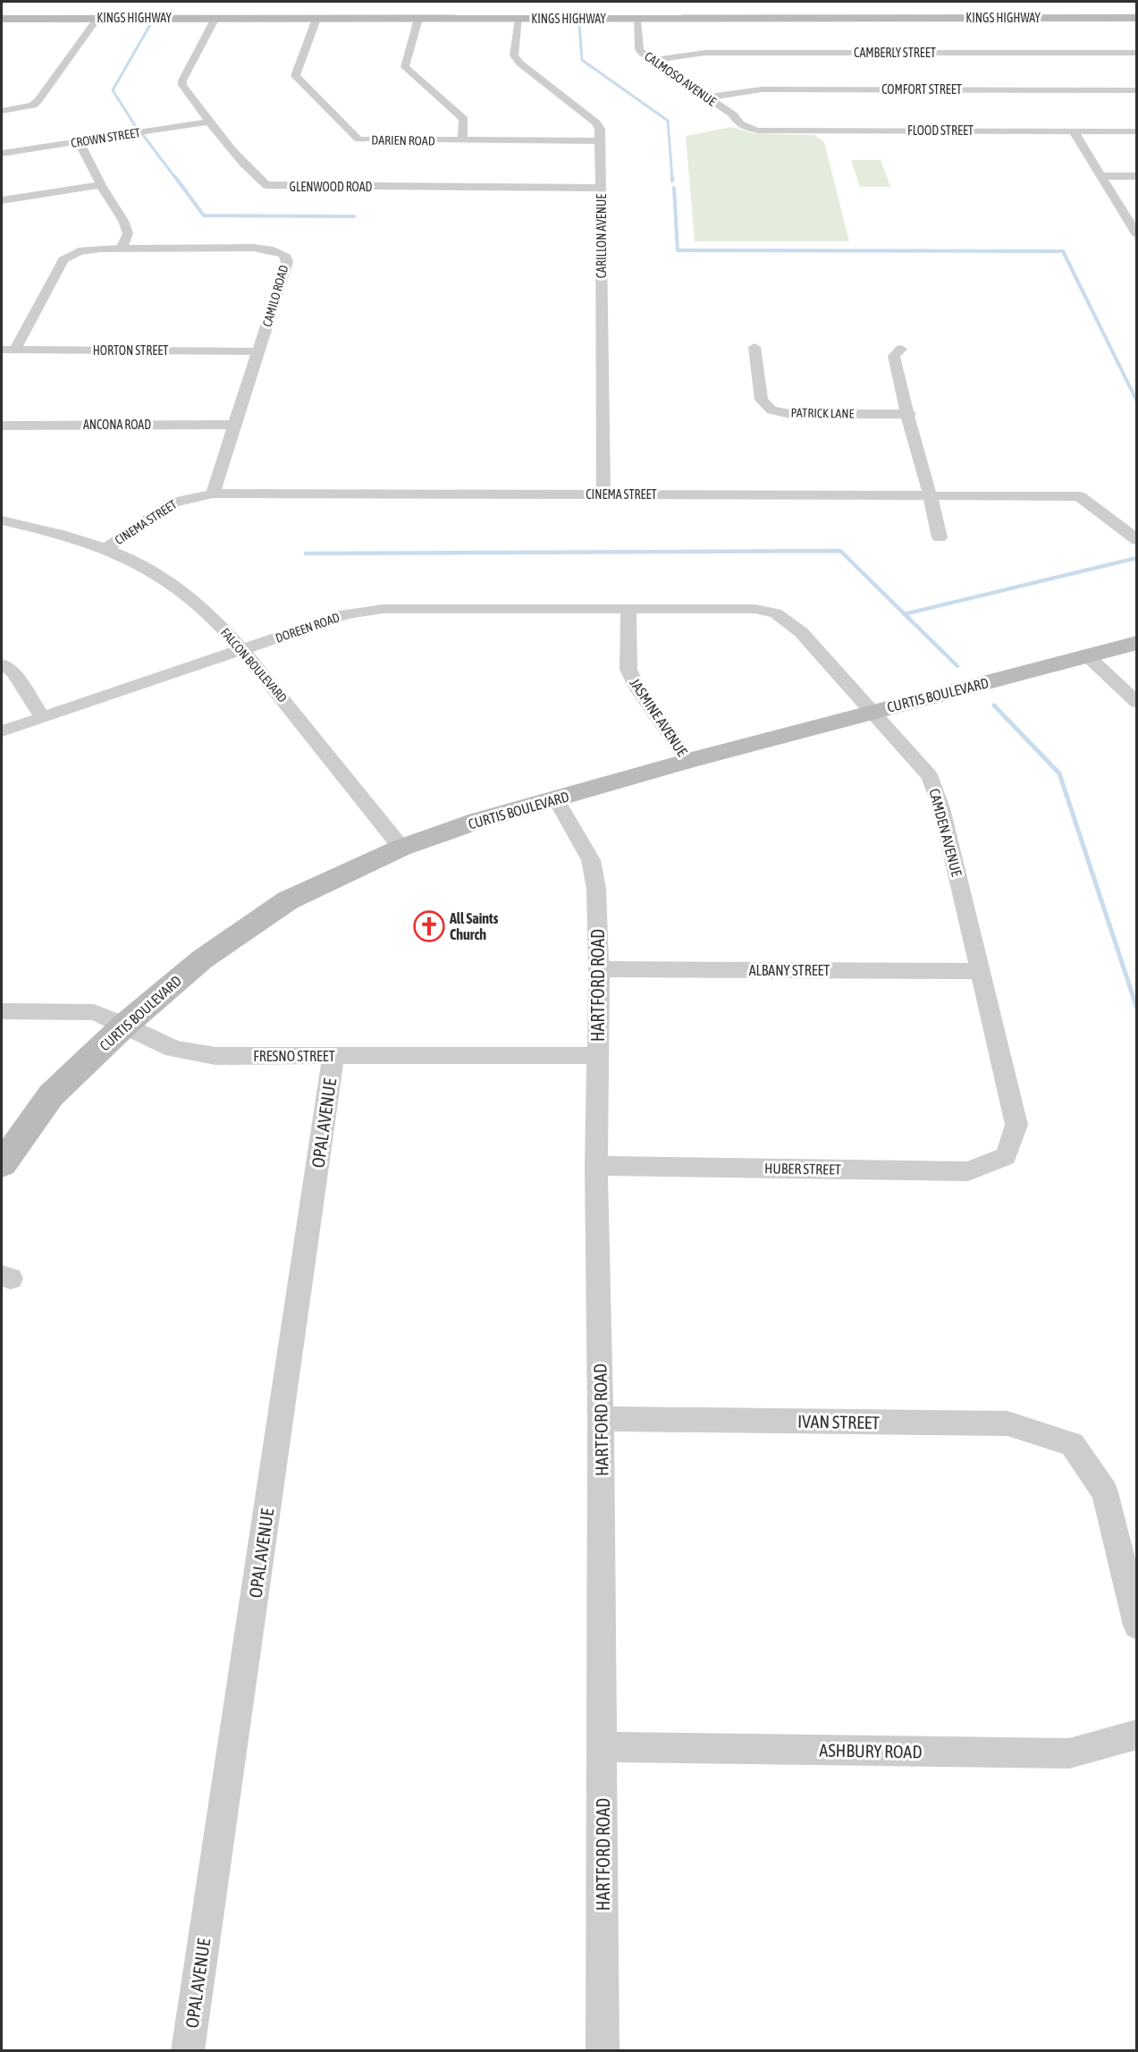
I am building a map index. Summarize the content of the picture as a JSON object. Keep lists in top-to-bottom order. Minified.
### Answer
{"streets":{"street":["KINGS HIGHWAY","CAMBERLY STREET","CALMOSO AVENUE","COMFORT STREET","FLOOD STREET","CROWN STREET","DARIEN ROAD","GLENWOOD ROAD","CARILLON AVENUE","CAMILO ROAD","HORTON STREET","PATRICK LANE","ANCONA ROAD","CINEMA STREET","DOREEN ROAD","FALCON BOULEVARD","CURTIS BOULEVARD","JASMINE AVENUE","CAMDEN AVENUE","ALBANY STREET","HARTFORD ROAD","FRESNO STREET","OPAL AVENUE","HUBER STREET","IVAN STREET","ASHBURY ROAD"]},"crossings":[["KINGS HIGHWAY","CALMOSO AVENUE"],["KINGS HIGHWAY","DARIEN ROAD"],["KINGS HIGHWAY","GLENWOOD ROAD"],["KINGS HIGHWAY","CARILLON AVENUE"],["CAMBERLY STREET","CALMOSO AVENUE"],["CALMOSO AVENUE","COMFORT STREET"],["CALMOSO AVENUE","FLOOD STREET"],["CROWN STREET","GLENWOOD ROAD"],["DARIEN ROAD","CARILLON AVENUE"],["GLENWOOD ROAD","CARILLON AVENUE"],["CARILLON AVENUE","CINEMA STREET"],["CAMILO ROAD","HORTON STREET"],["CAMILO ROAD","ANCONA ROAD"],["CAMILO ROAD","CINEMA STREET"],["CINEMA STREET","FALCON BOULEVARD"],["DOREEN ROAD","FALCON BOULEVARD"],["DOREEN ROAD","JASMINE AVENUE"],["DOREEN ROAD","CAMDEN AVENUE"],["FALCON BOULEVARD","CURTIS BOULEVARD"],["CURTIS BOULEVARD","JASMINE AVENUE"],["CURTIS BOULEVARD","CAMDEN AVENUE"],["CURTIS BOULEVARD","HARTFORD ROAD"],["CURTIS BOULEVARD","FRESNO STREET"],["JASMINE AVENUE","CAMDEN AVENUE"],["CAMDEN AVENUE","ALBANY STREET"],["CAMDEN AVENUE","HUBER STREET"],["ALBANY STREET","HARTFORD ROAD"],["HARTFORD ROAD","FRESNO STREET"],["HARTFORD ROAD","HUBER STREET"],["HARTFORD ROAD","IVAN STREET"],["HARTFORD ROAD","ASHBURY ROAD"],["FRESNO STREET","OPAL AVENUE"]],"places":{"church":["All Saints Church"]}}
